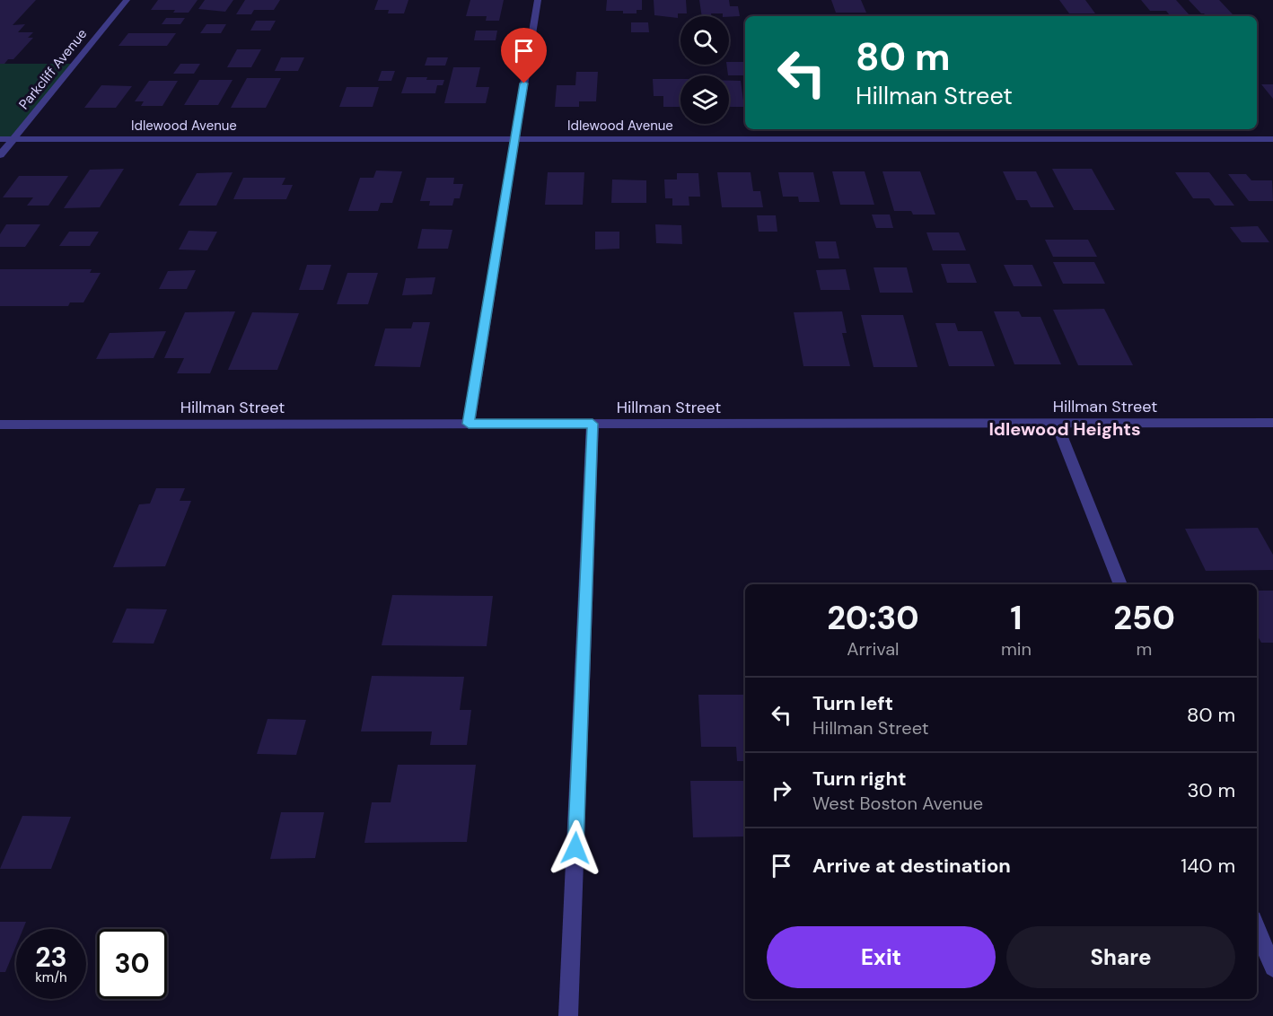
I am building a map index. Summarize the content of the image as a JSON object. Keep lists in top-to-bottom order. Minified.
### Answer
{"streets":{"street":["Parkcliff Avenue","Idlewood Avenue","Hillman Street"]},"crossings":[["Parkcliff Avenue","Idlewood Avenue"]],"districts":["Idlewood Heights"],"page":{"turn":["80 m","Hillman Street"],"eta":["20:30","Arrival","1","min","250","m"],"list":[{"name":"Turn left","note":"Hillman Street","value":"80 m"},{"name":"Turn right","note":"West Boston Avenue","value":"30 m"},{"name":"Arrive at destination","value":"140 m"}],"buttons":["Exit","Share"],"speed":"23 km/h","limit":"30"}}
